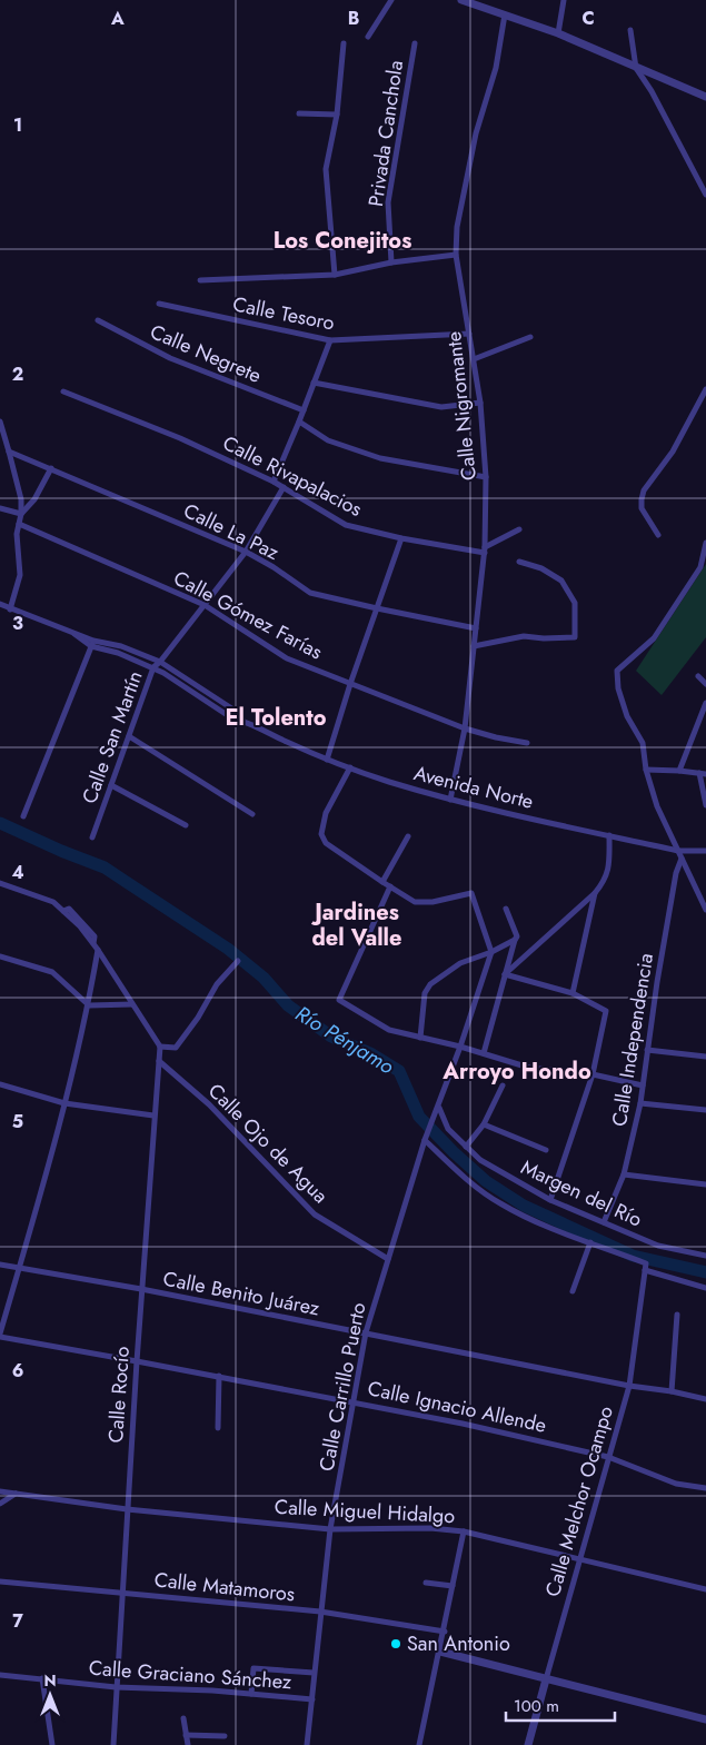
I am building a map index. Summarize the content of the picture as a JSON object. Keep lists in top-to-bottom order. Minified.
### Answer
{"streets":{"street":["Privada Canchola","Calle Tesoro","Calle Negrete","Calle Nigromante","Calle Rivapalacios","Calle La Paz","Calle Gómez Farías","Calle San Martín","Avenida Norte","Calle Independencia","Calle Ojo de Agua","Margen del Río","Calle Benito Juárez","Calle Carrillo Puerto","Calle Rocío","Calle Ignacio Allende","Calle Melchor Ocampo","Calle Miguel Hidalgo","Calle Matamoros","Calle Graciano Sánchez"]},"crossings":[["Calle Tesoro","Calle Nigromante"],["Calle Nigromante","Calle Rivapalacios"],["Calle Nigromante","Calle La Paz"],["Calle Nigromante","Calle Gómez Farías"],["Calle Nigromante","Avenida Norte"],["Calle Rivapalacios","Calle San Martín"],["Calle La Paz","Calle San Martín"],["Calle Gómez Farías","Calle San Martín"],["Calle San Martín","Avenida Norte"],["Calle Independencia","Margen del Río"],["Calle Ojo de Agua","Calle Carrillo Puerto"],["Calle Ojo de Agua","Calle Rocío"],["Margen del Río","Calle Carrillo Puerto"],["Calle Benito Juárez","Calle Carrillo Puerto"],["Calle Benito Juárez","Calle Rocío"],["Calle Benito Juárez","Calle Melchor Ocampo"],["Calle Carrillo Puerto","Calle Ignacio Allende"],["Calle Carrillo Puerto","Calle Miguel Hidalgo"],["Calle Carrillo Puerto","Calle Matamoros"],["Calle Carrillo Puerto","Calle Graciano Sánchez"],["Calle Rocío","Calle Ignacio Allende"],["Calle Rocío","Calle Miguel Hidalgo"],["Calle Rocío","Calle Matamoros"],["Calle Rocío","Calle Graciano Sánchez"],["Calle Ignacio Allende","Calle Melchor Ocampo"],["Calle Melchor Ocampo","Calle Miguel Hidalgo"]],"districts":["Los Conejitos","El Tolento","Jardines del Valle","Arroyo Hondo"],"water":["Río Pénjamo"],"places":["San Antonio"],"scale_bar":"100 m","north":"top","grid":{"columns":["A","B","C"],"rows":["1","2","3","4","5","6","7"]}}
